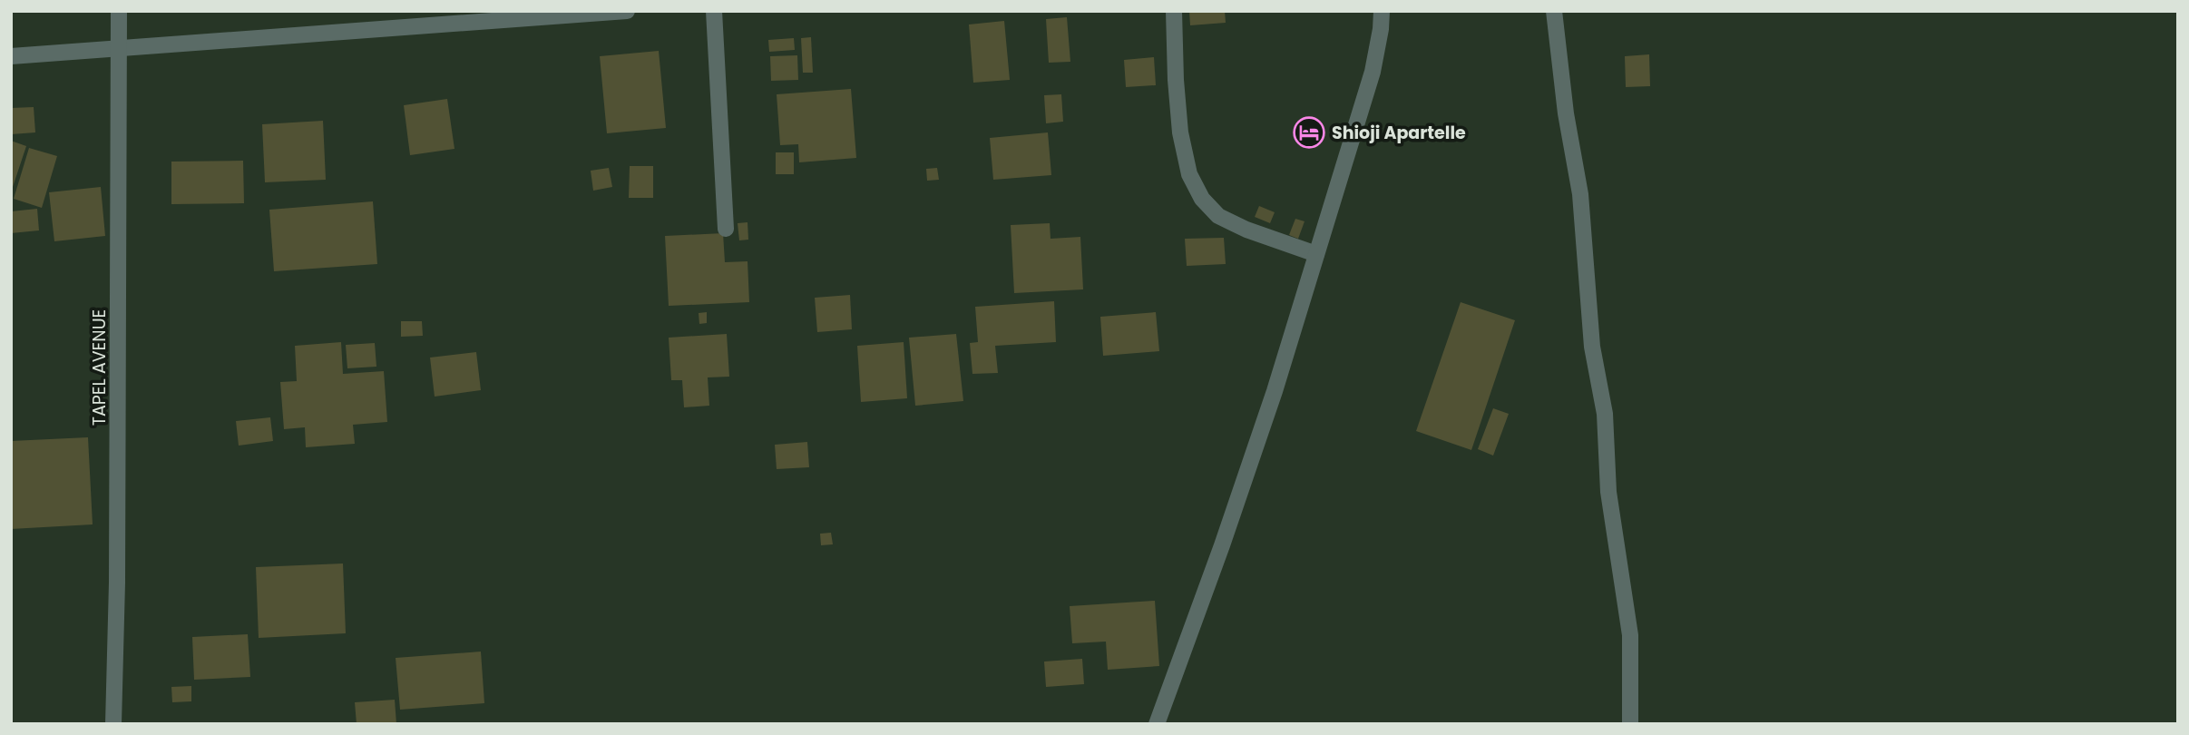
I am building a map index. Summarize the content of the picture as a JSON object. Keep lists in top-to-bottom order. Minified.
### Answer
{"streets":{"street":["TAPEL AVENUE"]},"places":{"hotel":["Shioji Apartelle"]}}
